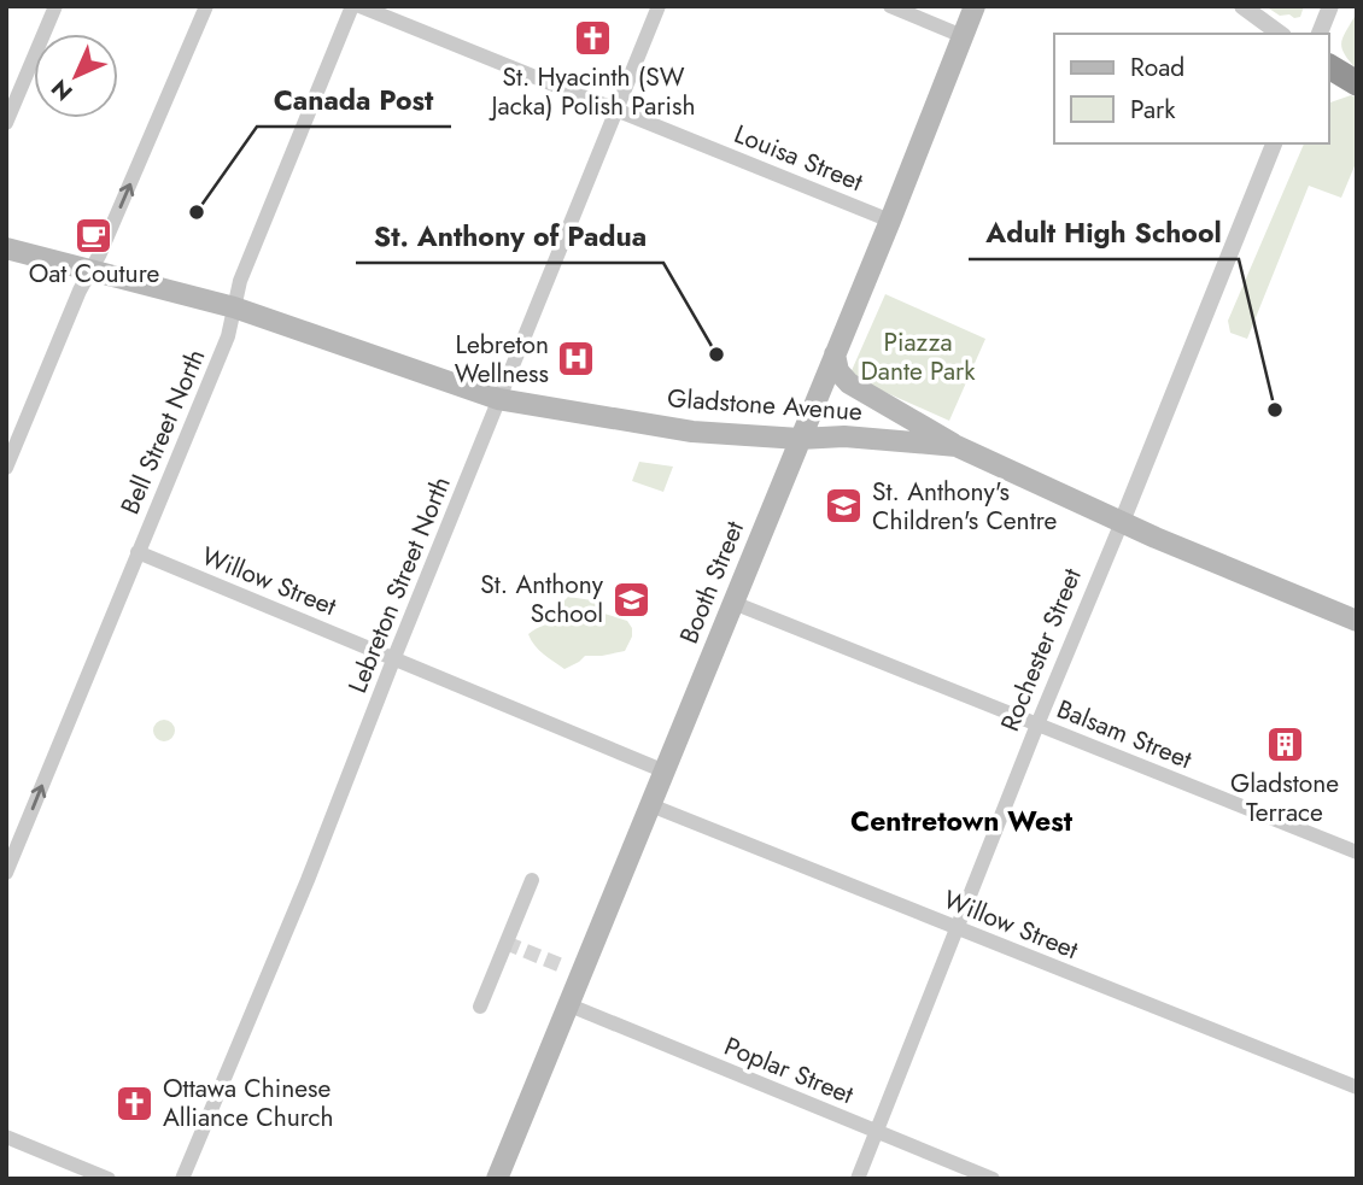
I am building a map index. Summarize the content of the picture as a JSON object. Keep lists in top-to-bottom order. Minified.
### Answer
{"streets":{"main road":["Gladstone Avenue","Booth Street"],"street":["Louisa Street","Bell Street North","Willow Street","Lebreton Street North","Rochester Street","Balsam Street","Poplar Street"]},"crossings":[["Louisa Street","Booth Street"],["Louisa Street","Lebreton Street North"],["Gladstone Avenue","Bell Street North"],["Gladstone Avenue","Booth Street"],["Gladstone Avenue","Lebreton Street North"],["Gladstone Avenue","Rochester Street"],["Bell Street North","Willow Street"],["Willow Street","Booth Street"],["Willow Street","Lebreton Street North"],["Willow Street","Rochester Street"],["Booth Street","Balsam Street"],["Booth Street","Poplar Street"],["Rochester Street","Balsam Street"],["Rochester Street","Poplar Street"]],"districts":["Centretown West"],"parks":["Piazza Dante Park"],"places":{"church":["St. Hyacinth (SW Jacka) Polish Parish","Ottawa Chinese Alliance Church"],"other":["Canada Post","St. Anthony of Padua","Adult High School"],"cafe":["Oat Couture"],"hospital":["Lebreton Wellness"],"school or university":["St. Anthony's Children's Centre","St. Anthony School"],"building":["Gladstone Terrace"]},"legend":["Road","Park"],"north":"bottom left"}
